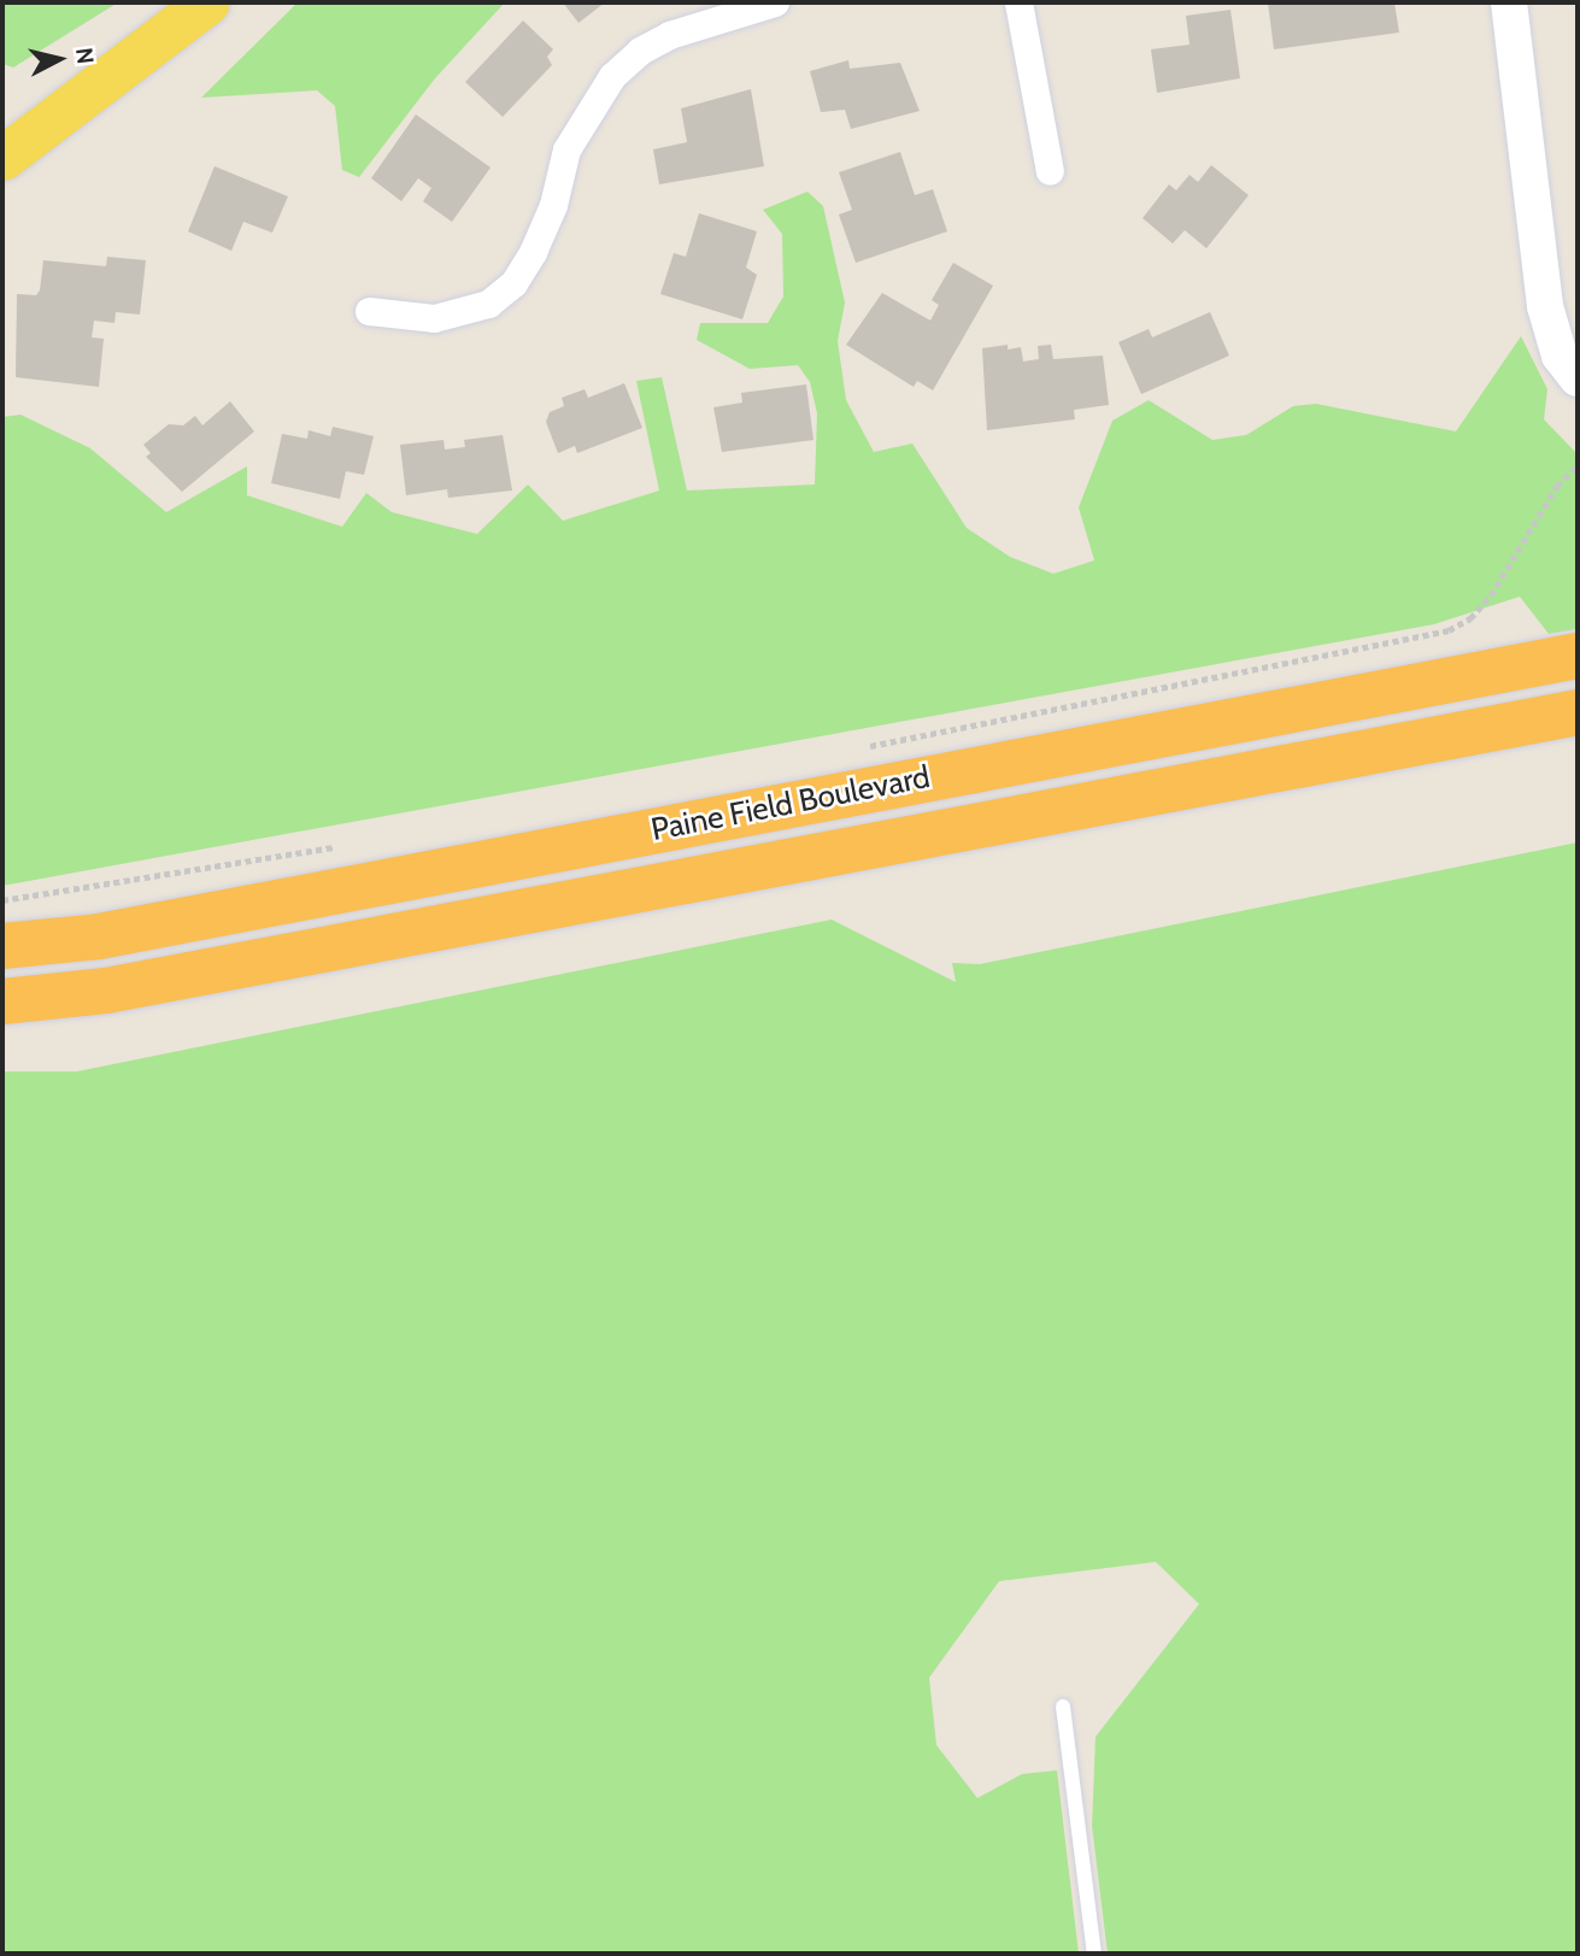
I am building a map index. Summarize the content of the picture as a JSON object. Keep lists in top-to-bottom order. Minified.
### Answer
{"streets":{"highway":["Paine Field Boulevard"]},"north":"right"}
